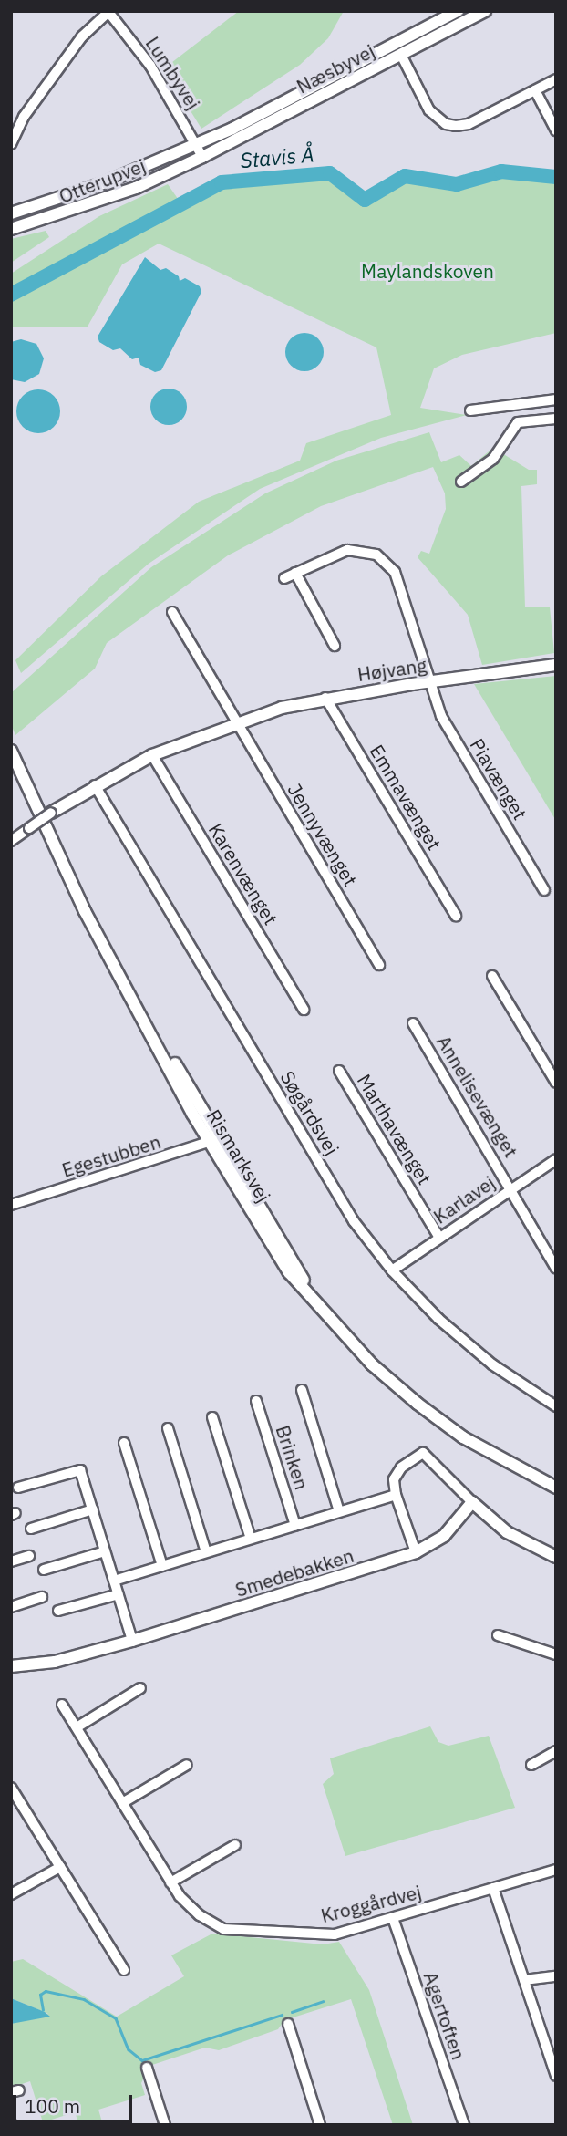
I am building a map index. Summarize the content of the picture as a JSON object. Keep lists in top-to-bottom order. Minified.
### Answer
{"streets":{"main road":["Næsbyvej","Otterupvej","Højvang","Rismarksvej","Smedebakken"],"street":["Lumbyvej","Piavænget","Emmavænget","Jennyvænget","Karenvænget","Annelisevænget","Søgårdsvej","Marthavænget","Egestubben","Karlavej","Brinken","Kroggårdvej","Agertoften"]},"crossings":[["Næsbyvej","Lumbyvej"],["Næsbyvej","Otterupvej"],["Lumbyvej","Otterupvej"],["Højvang","Piavænget"],["Højvang","Emmavænget"],["Højvang","Jennyvænget"],["Højvang","Karenvænget"],["Højvang","Søgårdsvej"],["Annelisevænget","Karlavej"],["Søgårdsvej","Karlavej"],["Marthavænget","Karlavej"],["Egestubben","Rismarksvej"],["Kroggårdvej","Agertoften"]],"water":["Stavis Å"],"parks":["Maylandskoven"],"scale_bar":"100 m"}
